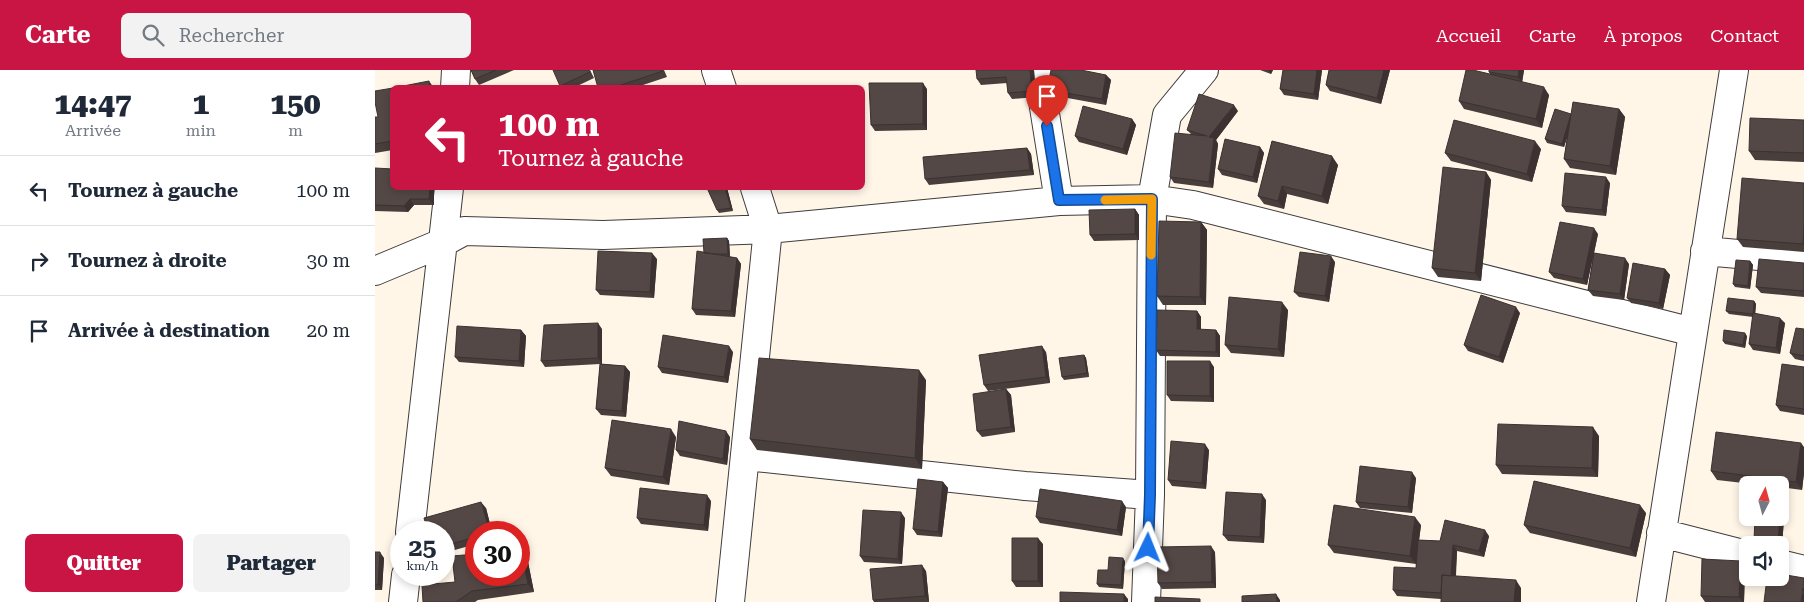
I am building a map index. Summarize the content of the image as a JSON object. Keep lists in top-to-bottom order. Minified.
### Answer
{"north":"top","page":{"header":"Carte","search":"Rechercher","nav":["Accueil","Carte","À propos","Contact"],"eta":["14:47","Arrivée","1","min","150","m"],"turn":["100 m","Tournez à gauche"],"list":[{"name":"Tournez à gauche","value":"100 m"},{"name":"Tournez à droite","value":"30 m"},{"name":"Arrivée à destination","value":"20 m"}],"speed":"25 km/h","limit":"30","buttons":["Quitter","Partager"]}}
